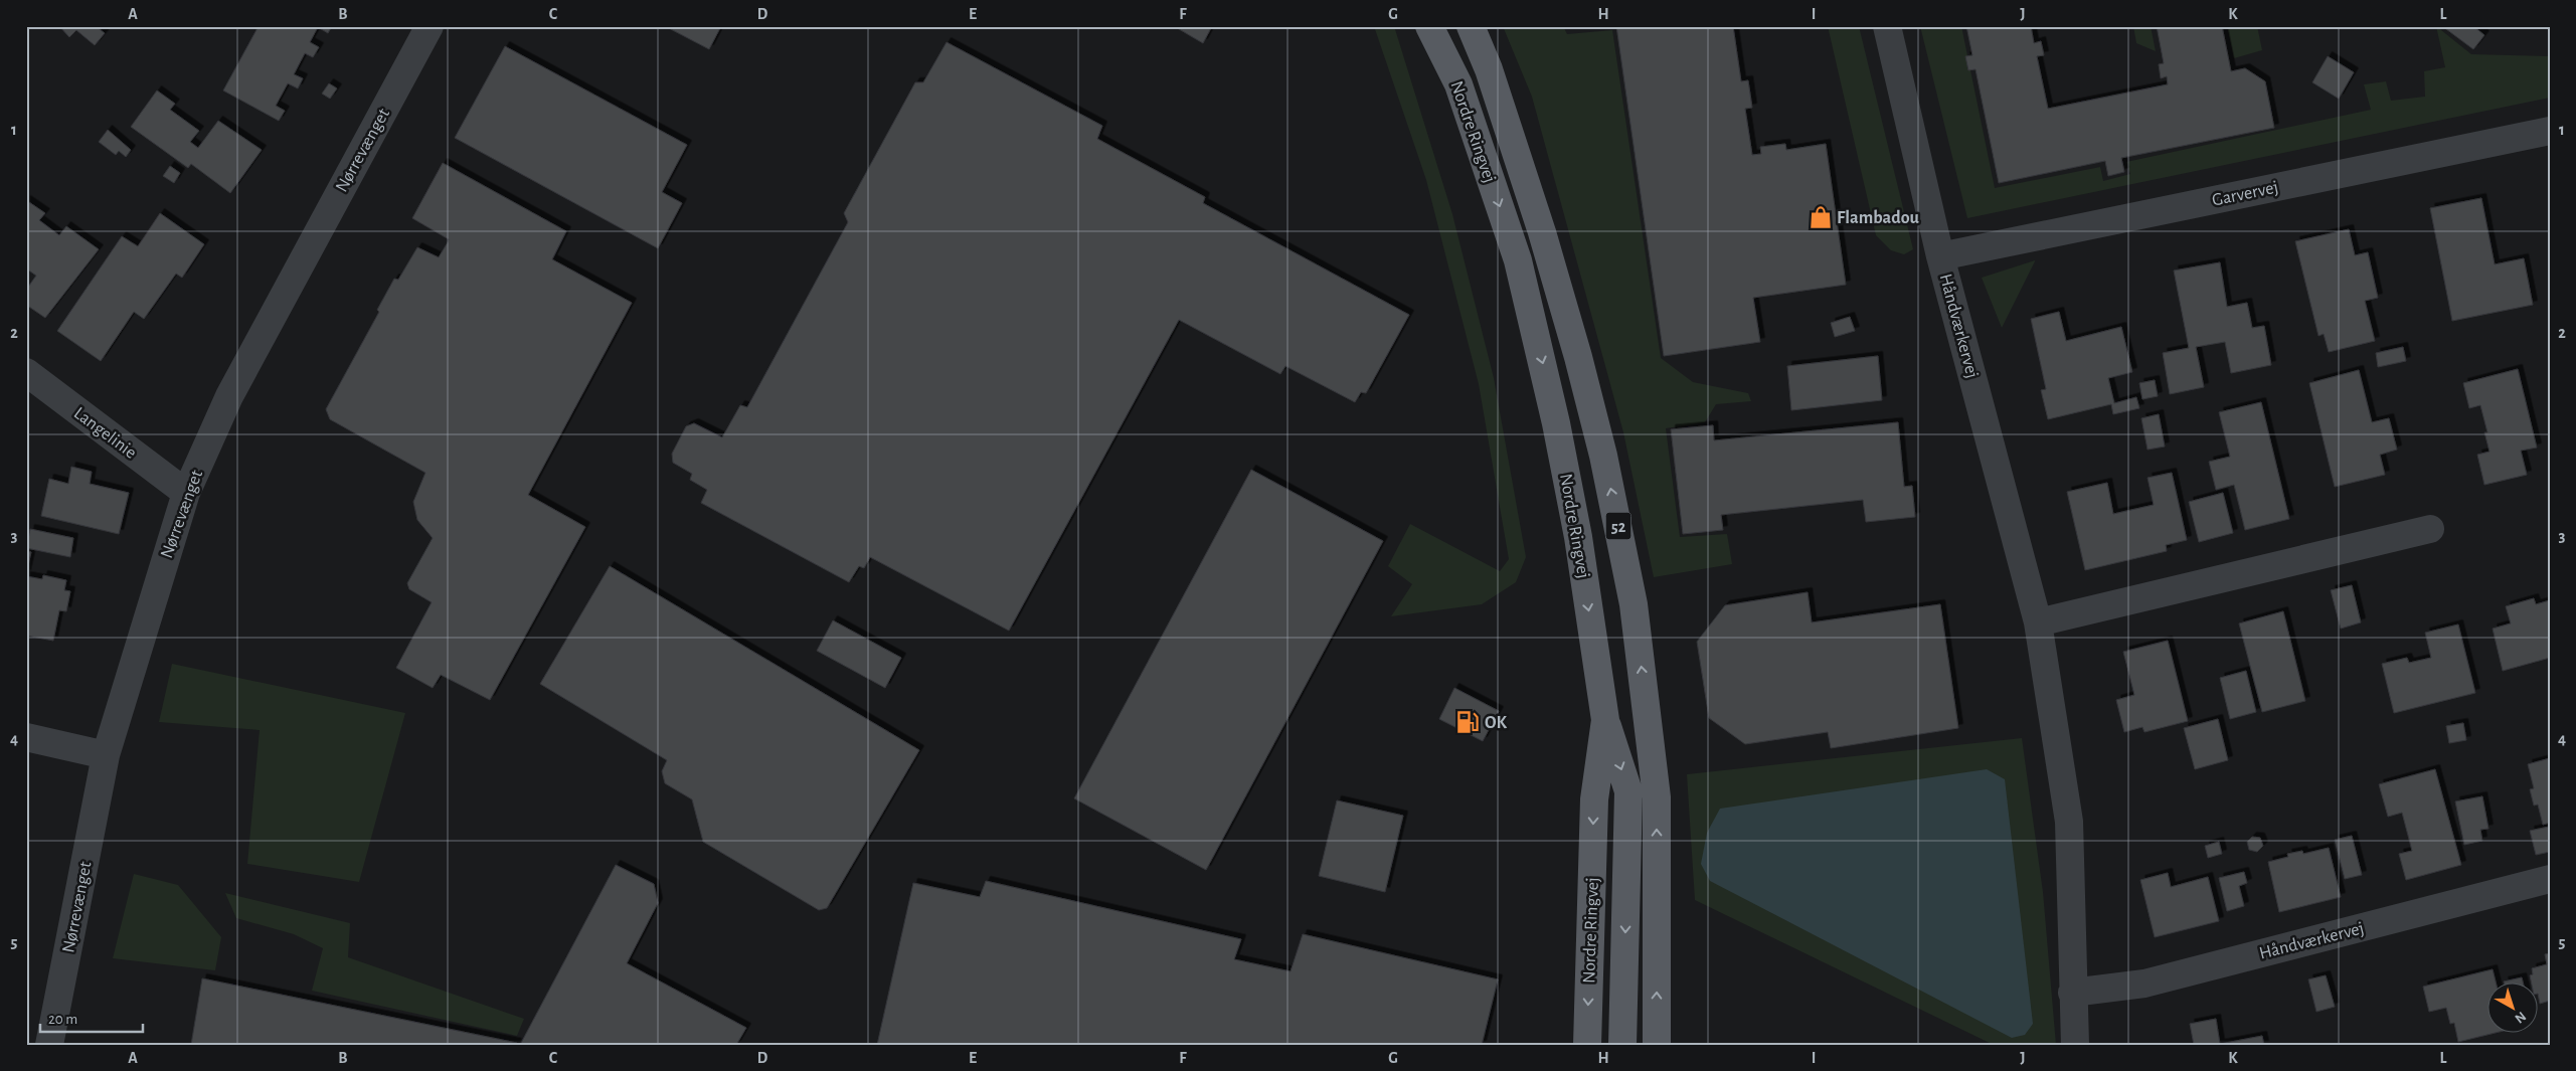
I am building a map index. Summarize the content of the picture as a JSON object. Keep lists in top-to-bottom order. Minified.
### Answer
{"streets":{"main road":["Nordre Ringvej","52"],"street":["Nørrevænget","Garvervej","Håndværkervej","Langelinie"]},"crossings":[["Nørrevænget","Langelinie"],["Garvervej","Håndværkervej"]],"places":{"shop":["Flambadou"],"fuel station":["OK"]},"scale_bar":"20 m","north":"bottom right","grid":{"columns":["A","B","C","D","E","F","G","H","I","J","K","L"],"rows":["1","2","3","4","5"]}}
